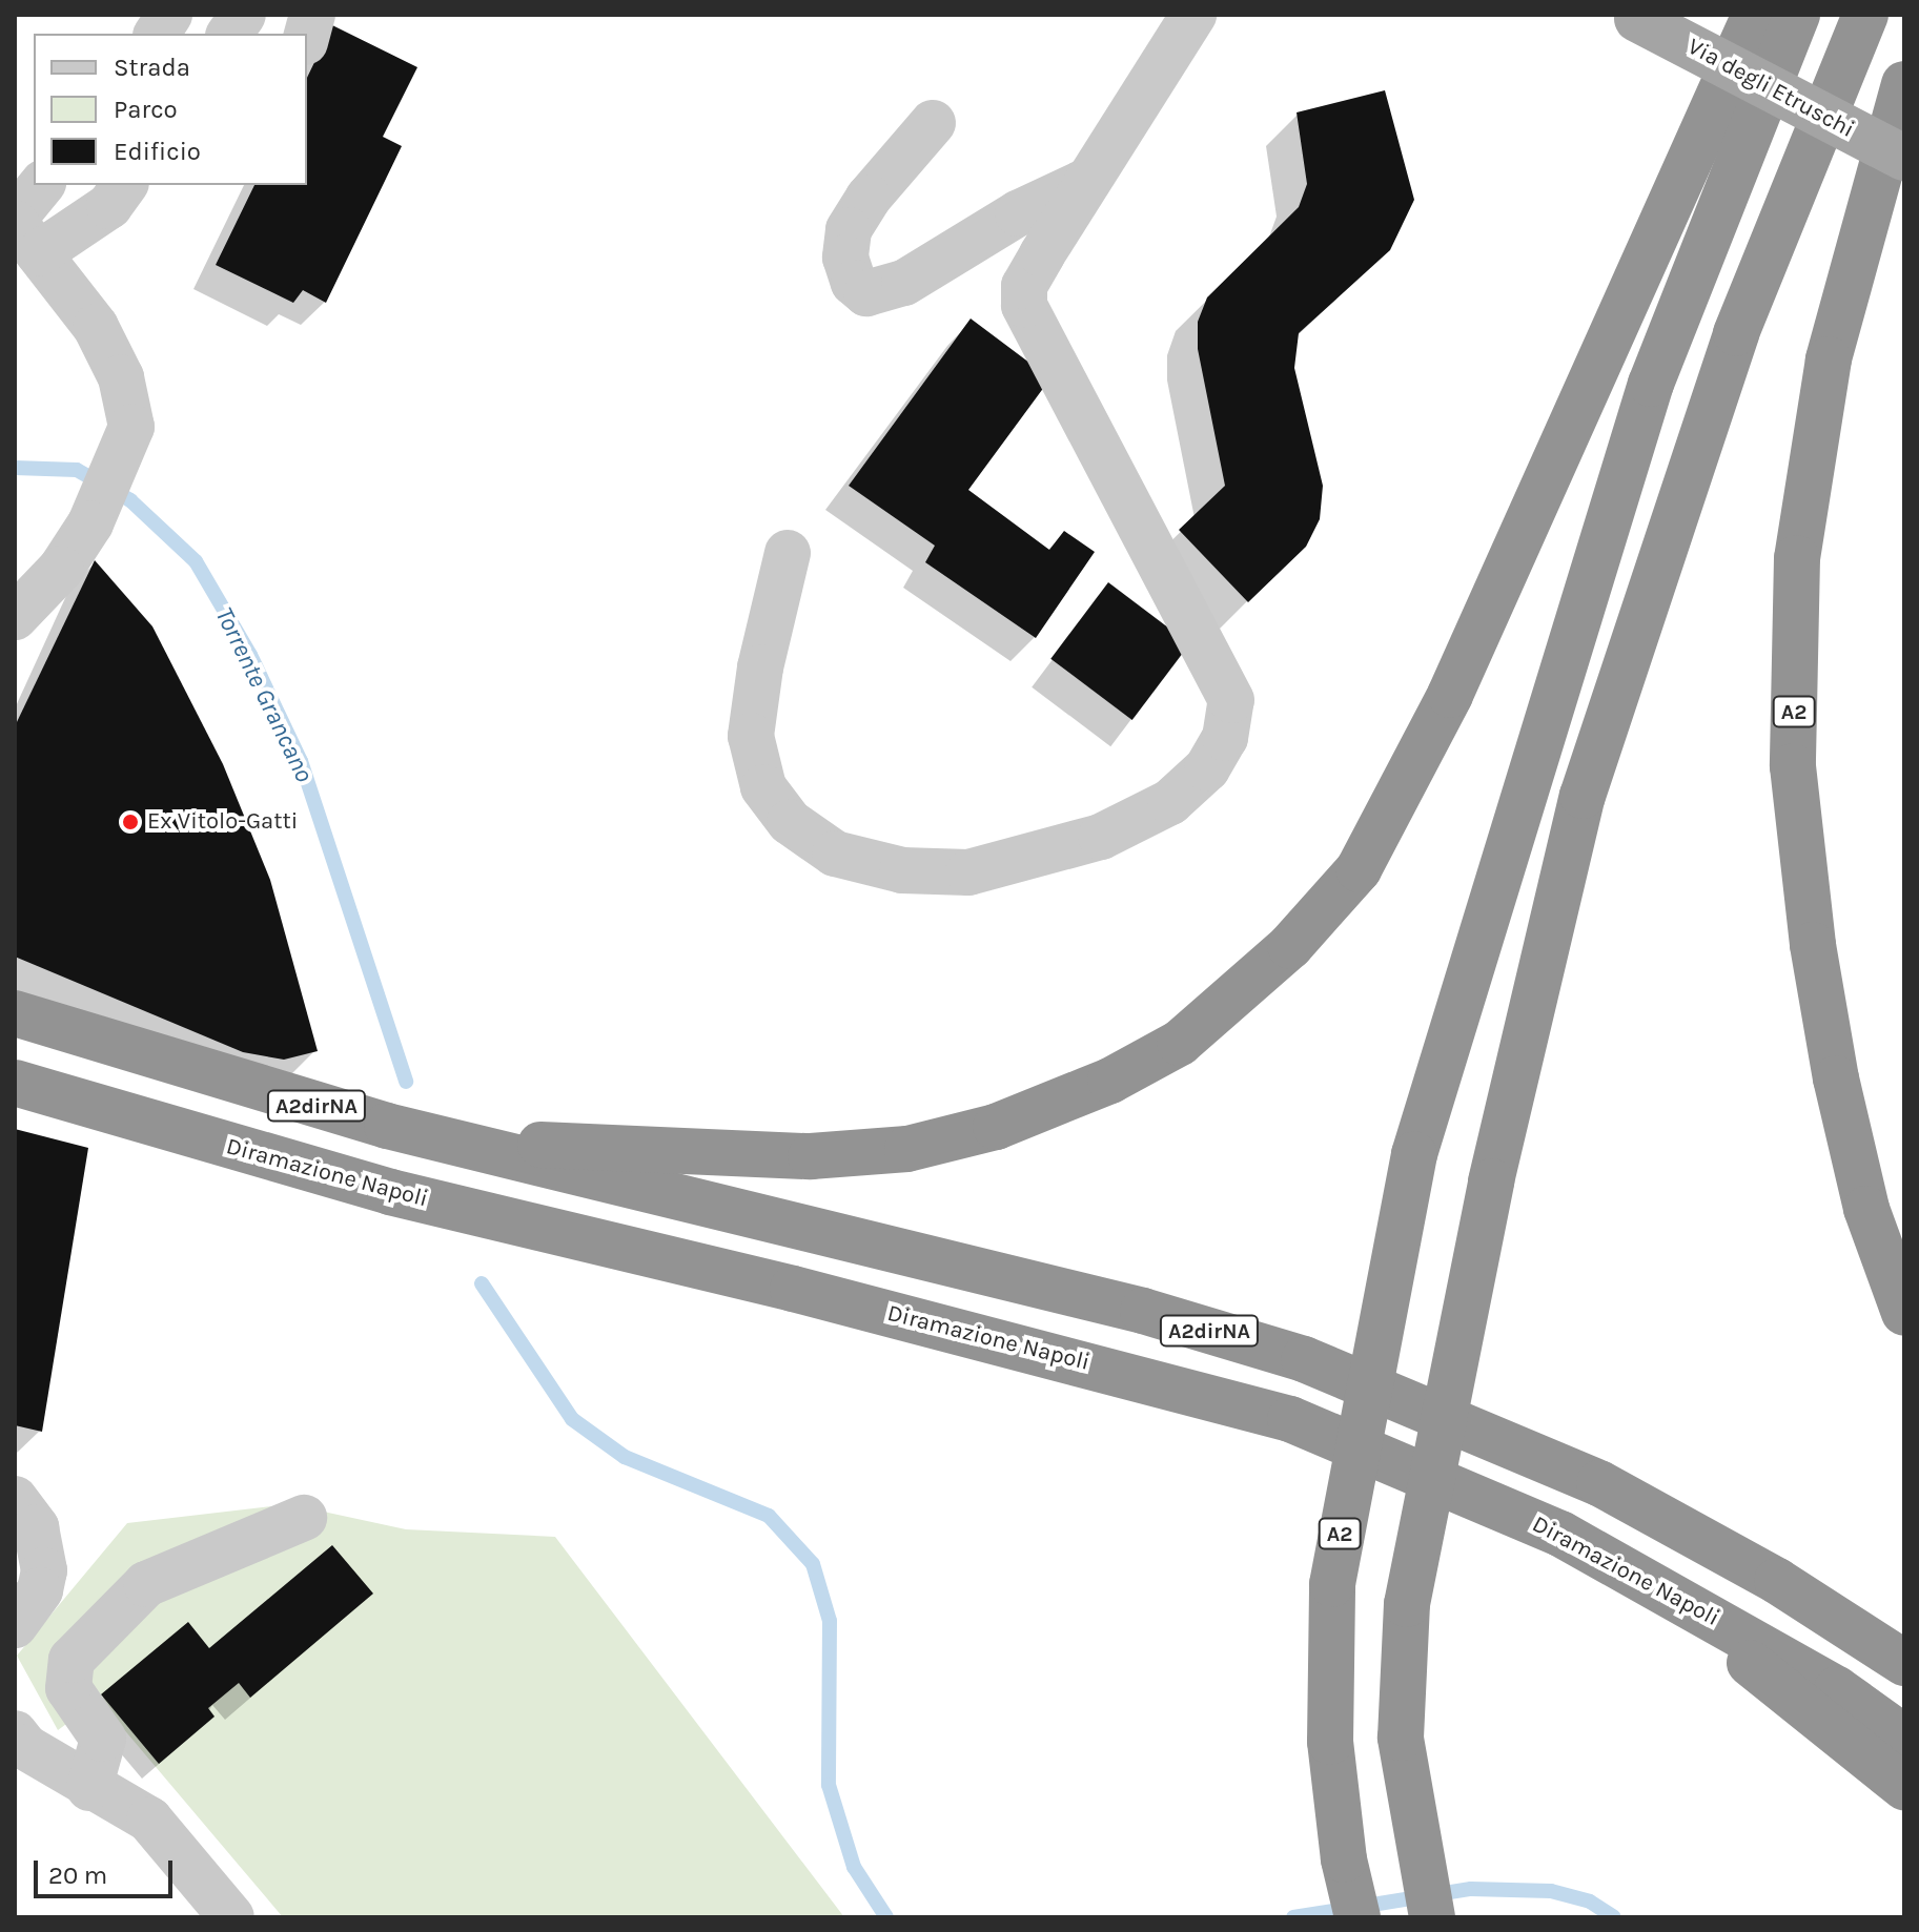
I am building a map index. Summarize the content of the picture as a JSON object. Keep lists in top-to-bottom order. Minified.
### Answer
{"streets":{"highway":["A2","A2dirNA","Diramazione Napoli"],"main road":["Via degli Etruschi"]},"water":["Torrente Grancano"],"places":["Ex Vitolo-Gatti"],"legend":["Strada","Parco","Edificio"],"scale_bar":"20 m"}
